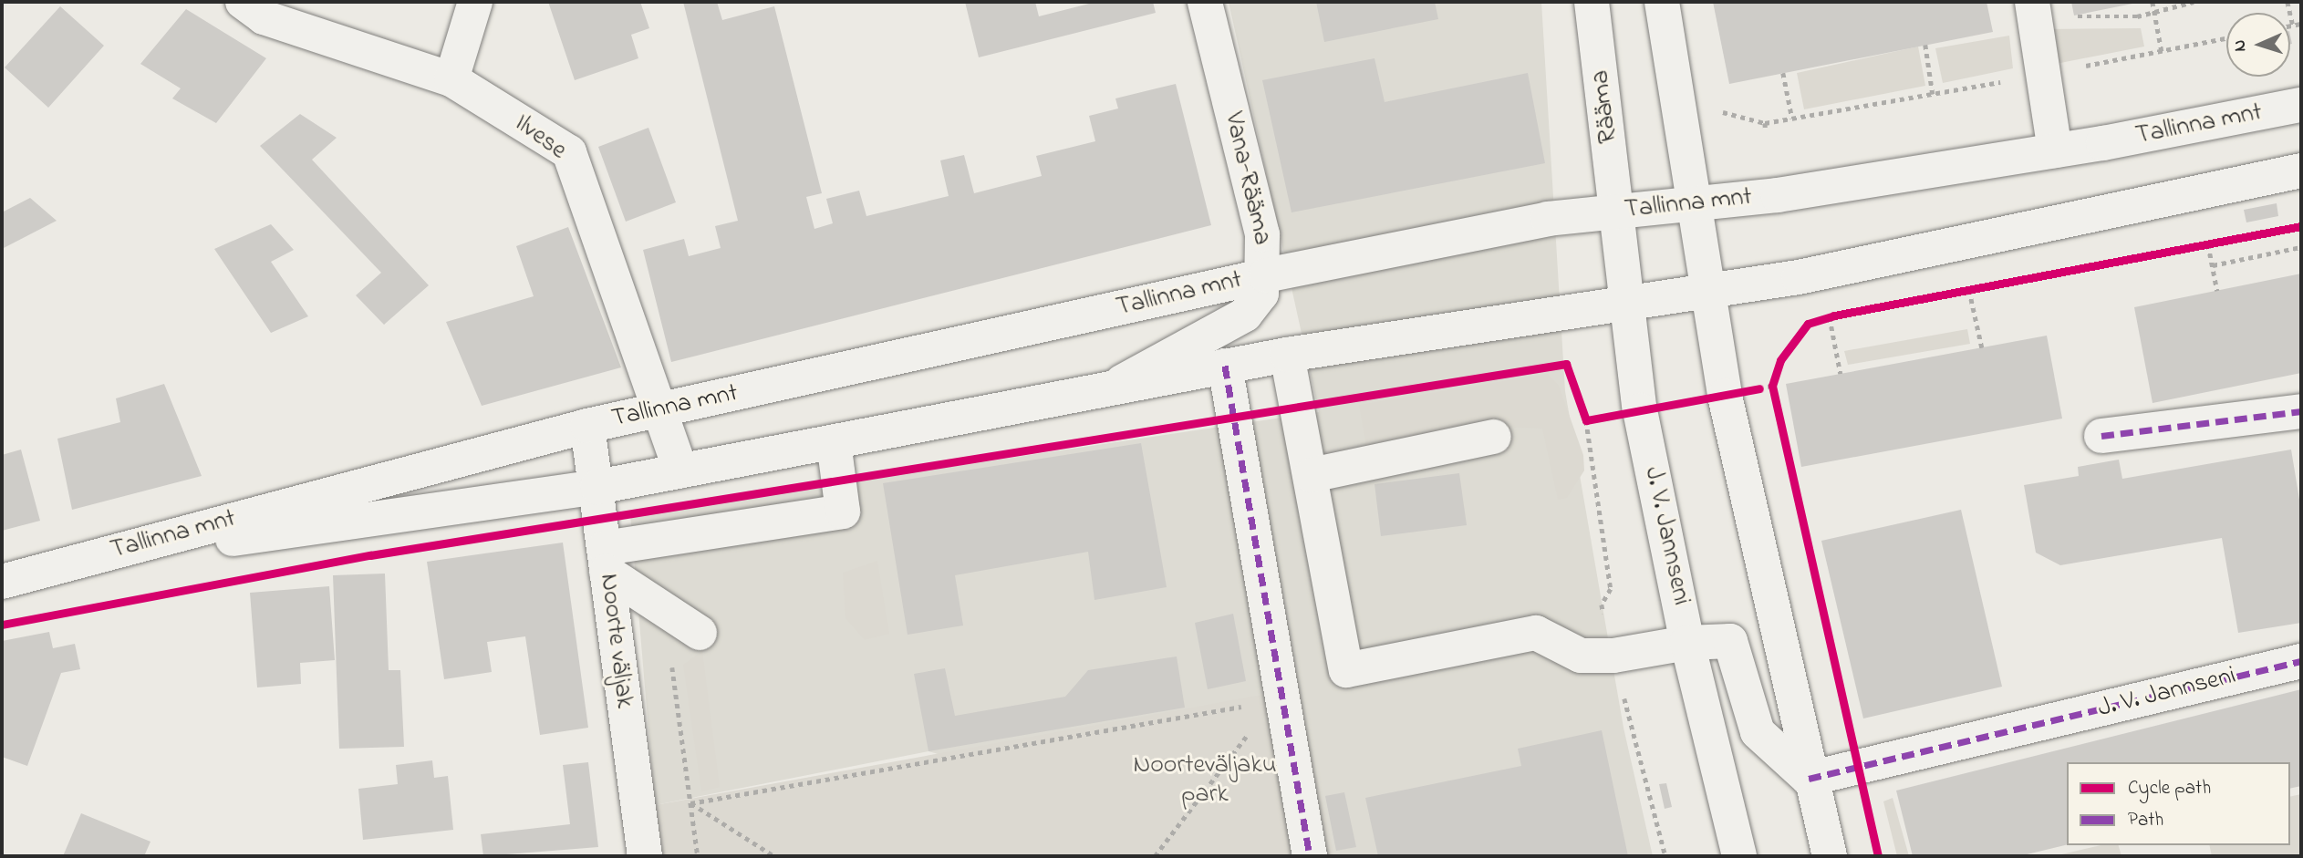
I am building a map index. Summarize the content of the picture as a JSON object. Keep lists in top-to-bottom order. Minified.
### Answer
{"streets":{"main road":["Rääma","Tallinna mnt","Ilvese","Vana-Rääma","J. V. Jannseni","Noorte väljak"]},"crossings":[["Rääma","Tallinna mnt"],["Rääma","J. V. Jannseni"],["Tallinna mnt","Ilvese"],["Tallinna mnt","Vana-Rääma"],["Tallinna mnt","J. V. Jannseni"],["Tallinna mnt","Noorte väljak"]],"parks":["Noorteväljaku park"],"legend":["Cycle path","Path"],"north":"left"}
